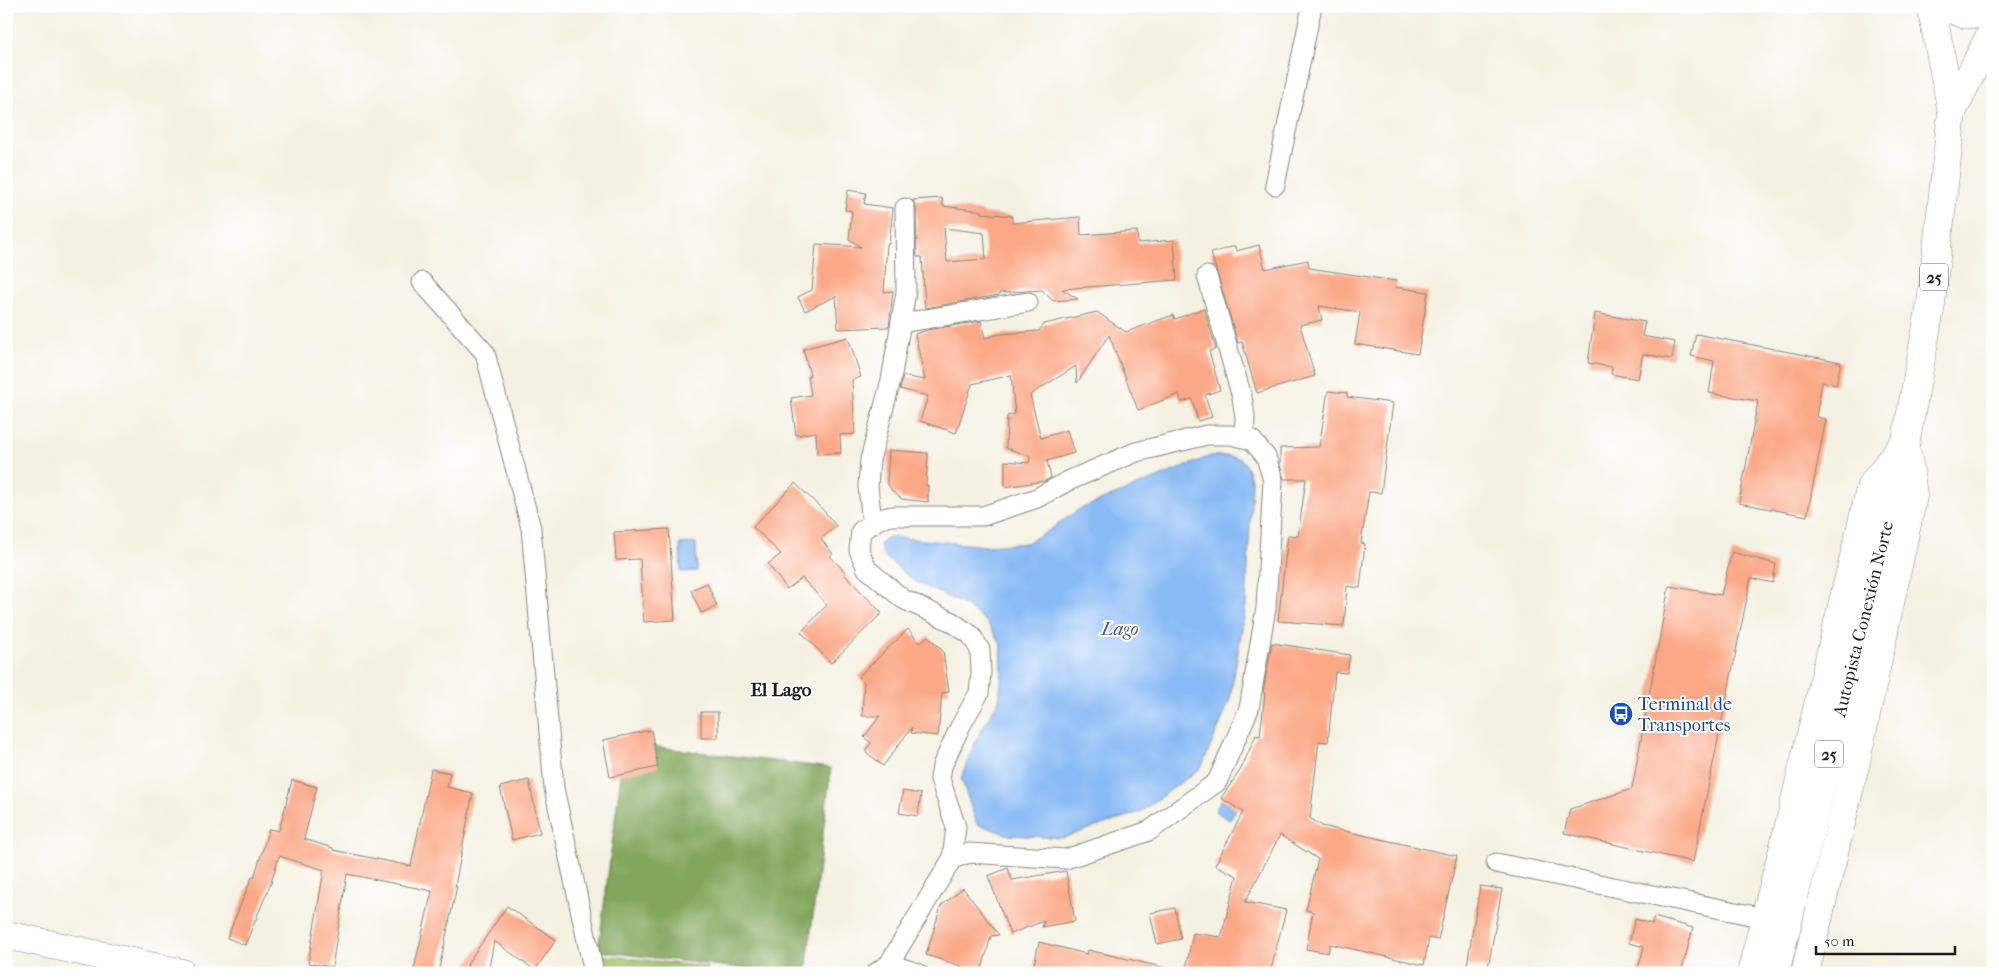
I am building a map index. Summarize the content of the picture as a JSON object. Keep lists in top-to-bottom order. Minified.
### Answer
{"streets":{"main road":["25","Autopista Conexión Norte"]},"crossings":[["25","Autopista Conexión Norte"]],"districts":["El Lago"],"water":["Lago"],"places":{"bus stop":["Terminal de Transportes"]},"scale_bar":"50 m"}
